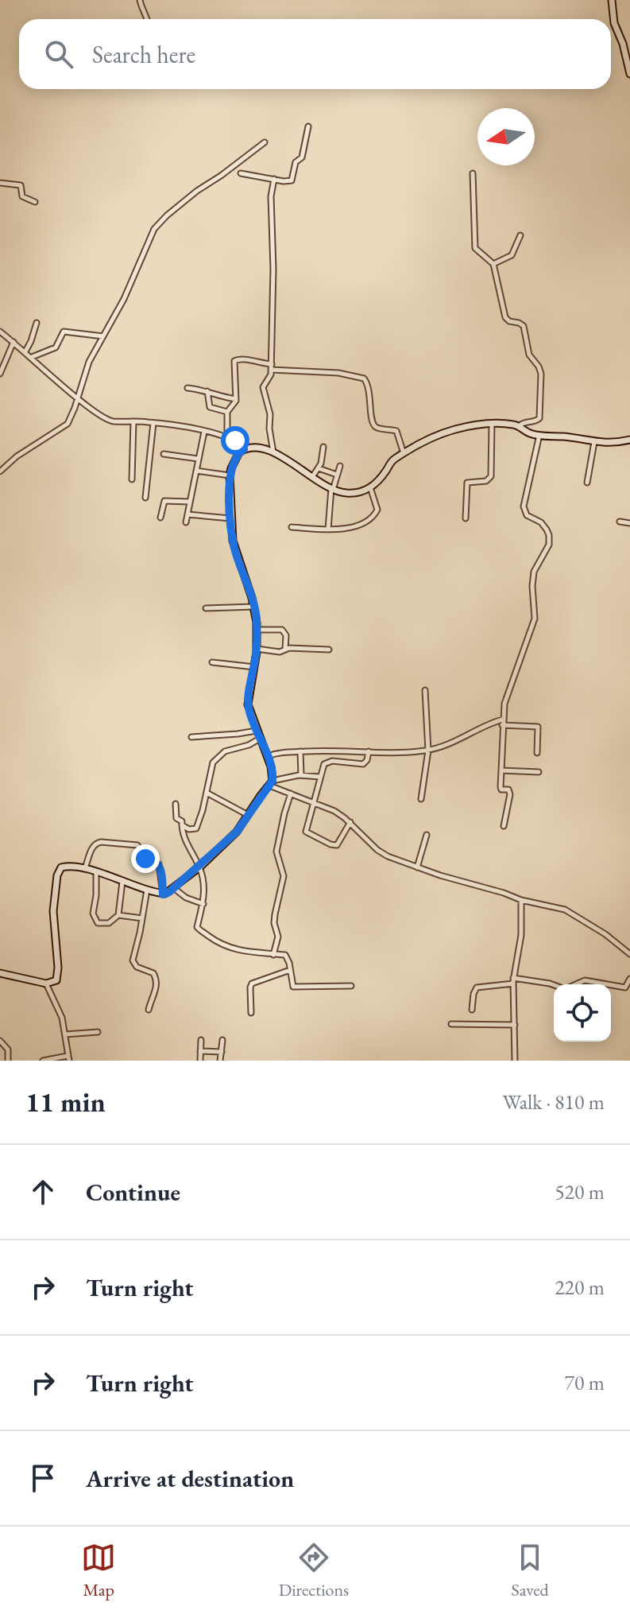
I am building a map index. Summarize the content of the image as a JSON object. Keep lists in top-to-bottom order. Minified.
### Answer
{"north":"left","page":{"search":"Search here","heading":["11 min","Walk · 810 m"],"list":[["Continue","520 m"],["Turn right","220 m"],["Turn right","70 m"],"Arrive at destination"],"nav":["Map","Directions","Saved"]}}
